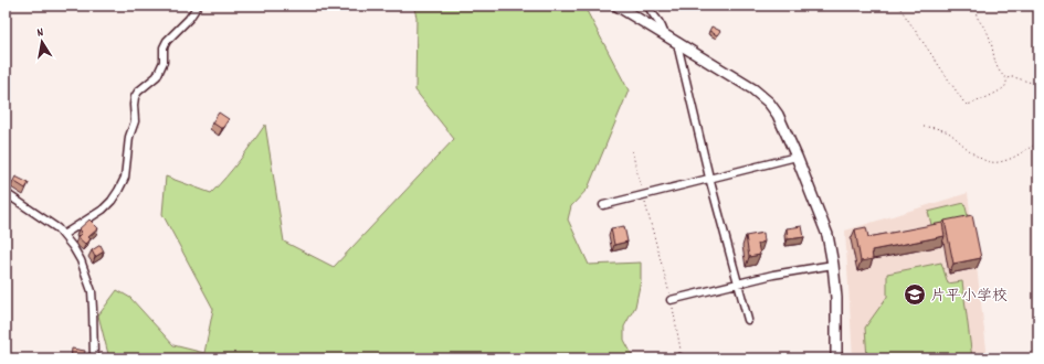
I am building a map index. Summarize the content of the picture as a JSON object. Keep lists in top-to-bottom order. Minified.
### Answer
{"places":{"school or university":["片平小学校"]},"north":"top"}
